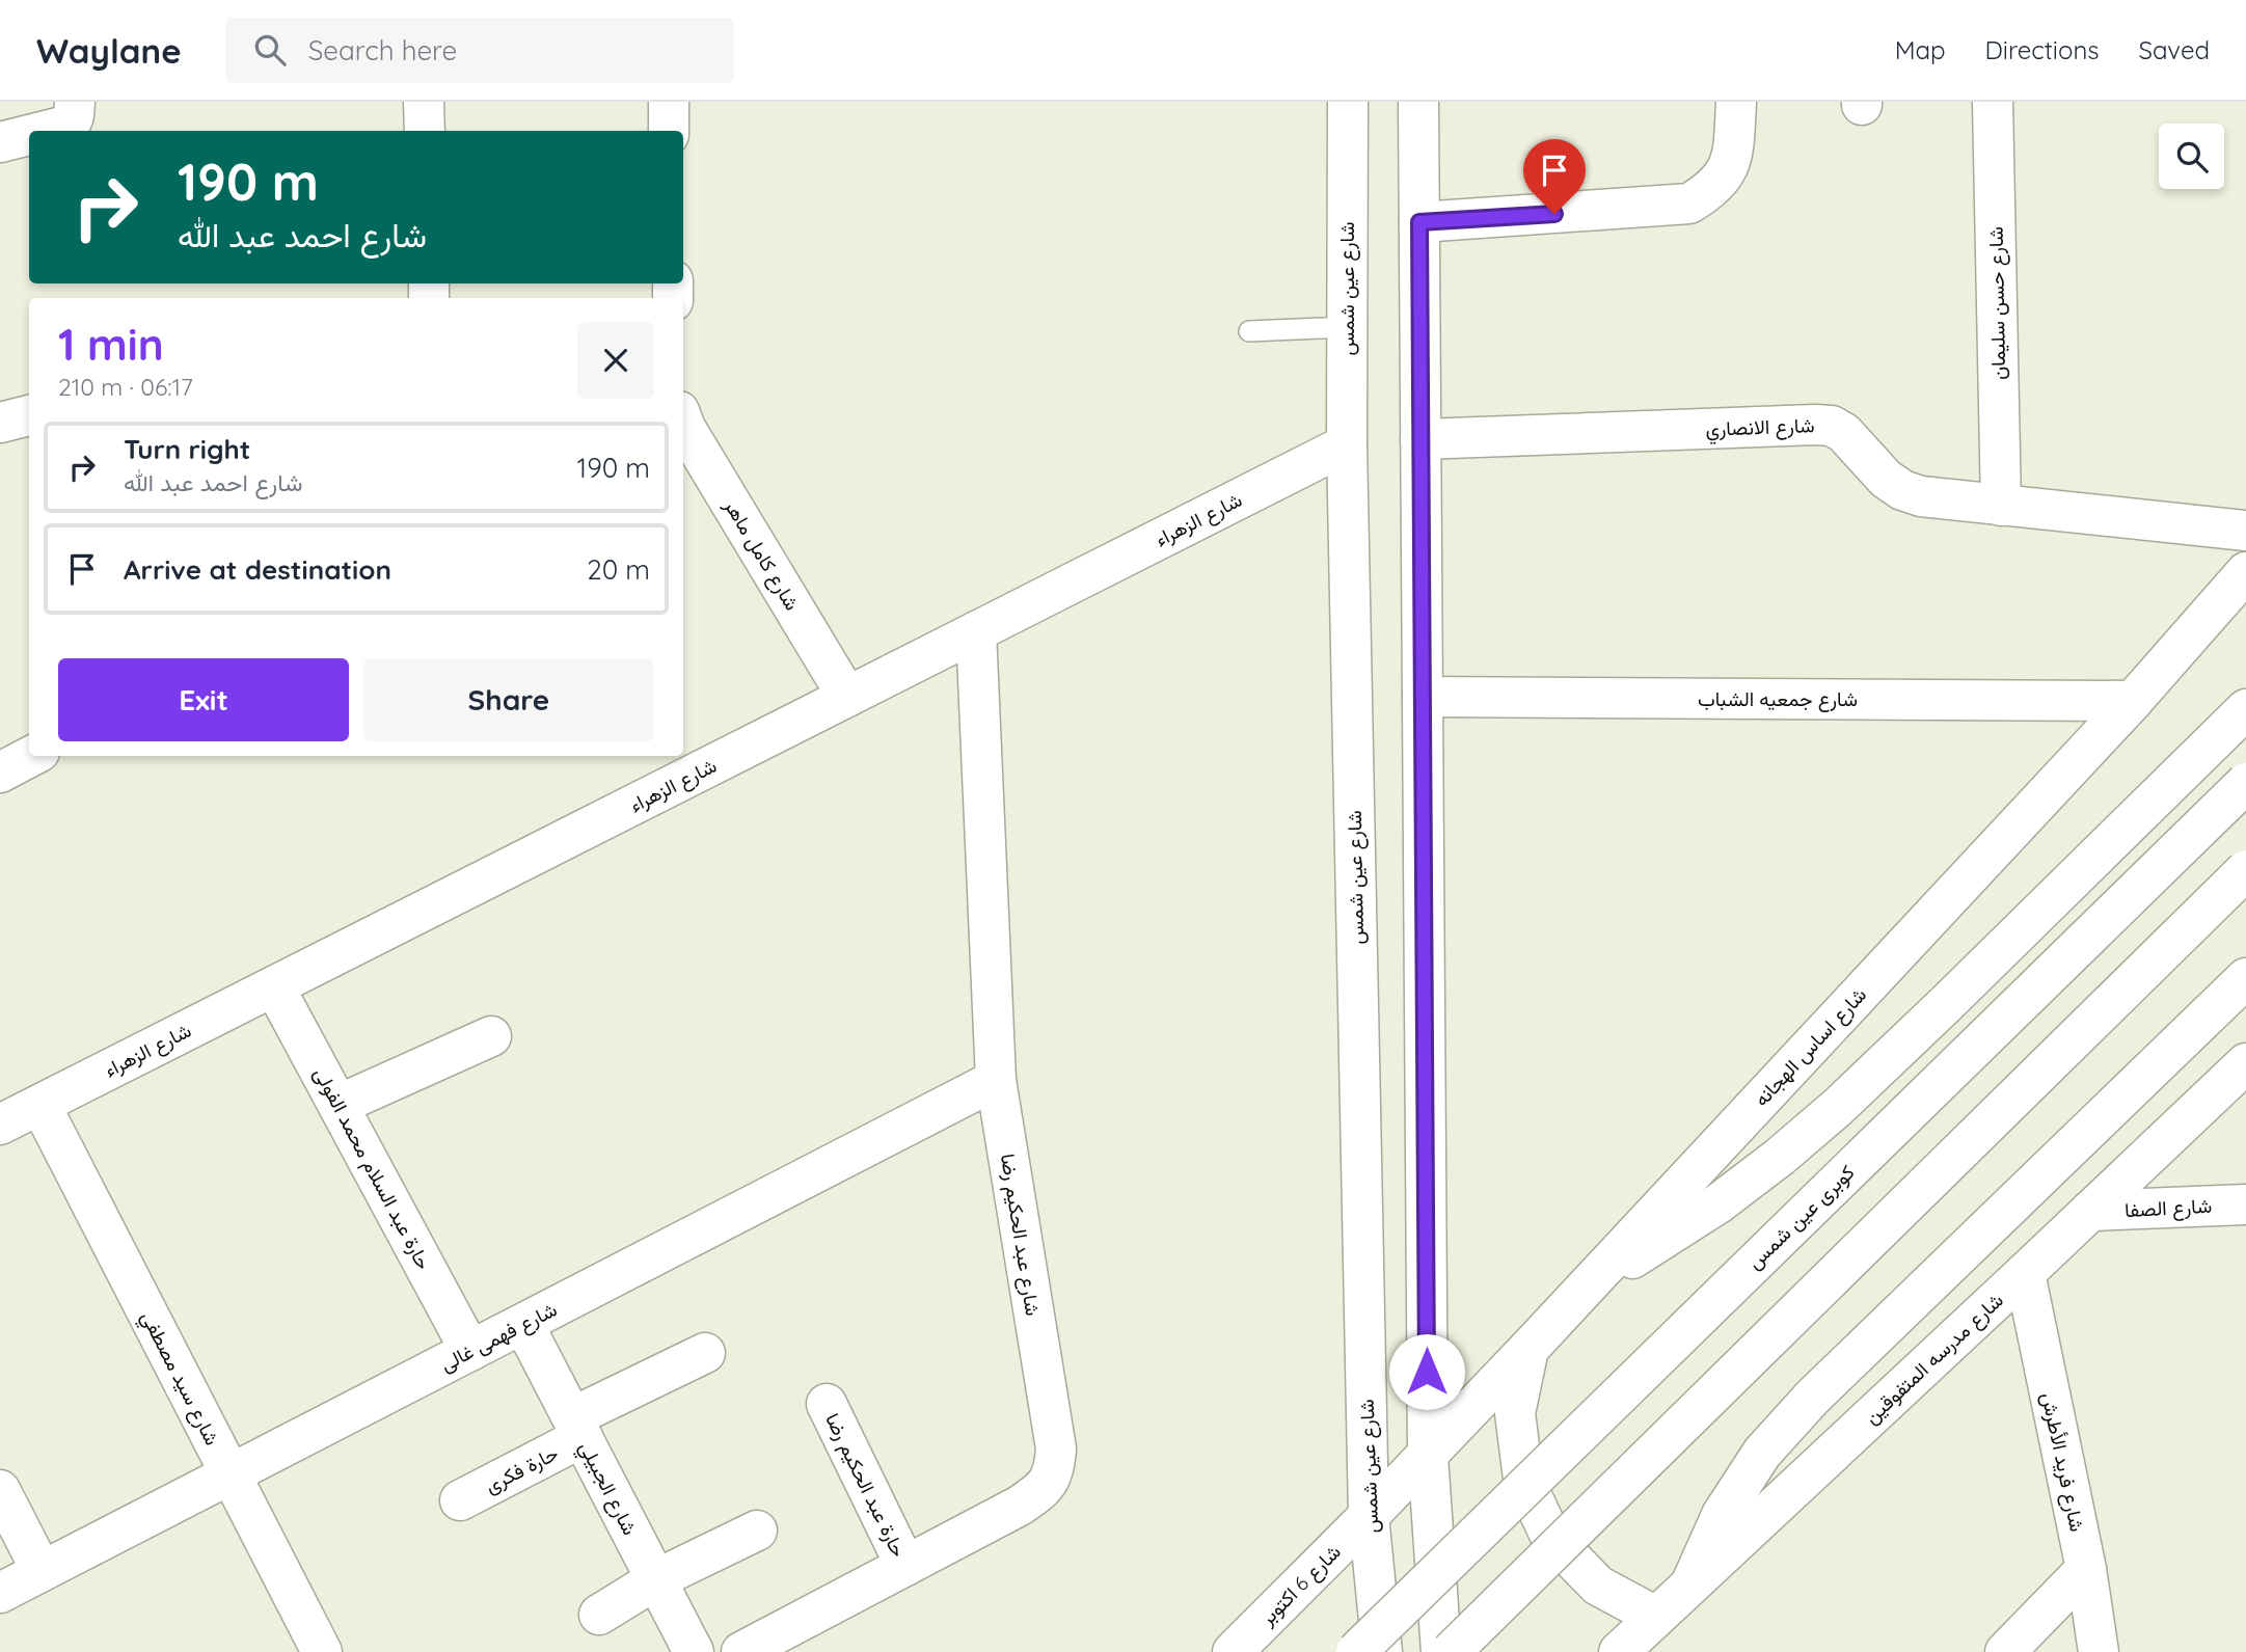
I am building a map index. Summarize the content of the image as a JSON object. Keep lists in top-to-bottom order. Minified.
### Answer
{"streets":{"street":["شارع عين شمس","شارع حسن سليمان","شارع الانصاري","شارع الزهراء","شارع كامل ماهر","شارع جمعيه الشباب","شارع اساس الهجانه","حارة عبد السلام محمد الفولى","شارع الصفا","كوبرى عين شمس","شارع عبد الحكيم رضا","شارع فهمى غالى","شارع مدرسه المتفوقين","شارع سيد مصطفي","شارع فريد الأطرش","حارة فكرى","حارة عبد الحكيم رضا","شارع الجبيلي","شارع 6 اكتوبر"]},"crossings":[["شارع عين شمس","شارع الزهراء"],["شارع عين شمس","شارع اساس الهجانه"],["شارع عين شمس","شارع 6 اكتوبر"],["شارع حسن سليمان","شارع الانصاري"],["شارع الزهراء","شارع كامل ماهر"],["شارع الزهراء","حارة عبد السلام محمد الفولى"],["شارع الزهراء","شارع عبد الحكيم رضا"],["شارع الزهراء","شارع سيد مصطفي"],["شارع جمعيه الشباب","شارع اساس الهجانه"],["شارع اساس الهجانه","شارع 6 اكتوبر"],["حارة عبد السلام محمد الفولى","شارع فهمى غالى"],["شارع الصفا","شارع مدرسه المتفوقين"],["شارع عبد الحكيم رضا","شارع فهمى غالى"],["شارع عبد الحكيم رضا","حارة عبد الحكيم رضا"],["شارع فهمى غالى","شارع سيد مصطفي"],["شارع فهمى غالى","شارع الجبيلي"],["شارع مدرسه المتفوقين","شارع فريد الأطرش"],["حارة فكرى","شارع الجبيلي"]],"page":{"header":"Waylane","search":"Search here","nav":["Map","Directions","Saved"],"turn":["190 m","شارع احمد عبد الله"],"heading":["1 min","210 m · 06:17"],"list":[{"name":"Turn right","note":"شارع احمد عبد الله","value":"190 m"},{"name":"Arrive at destination","value":"20 m"}],"buttons":["Exit","Share"]}}
